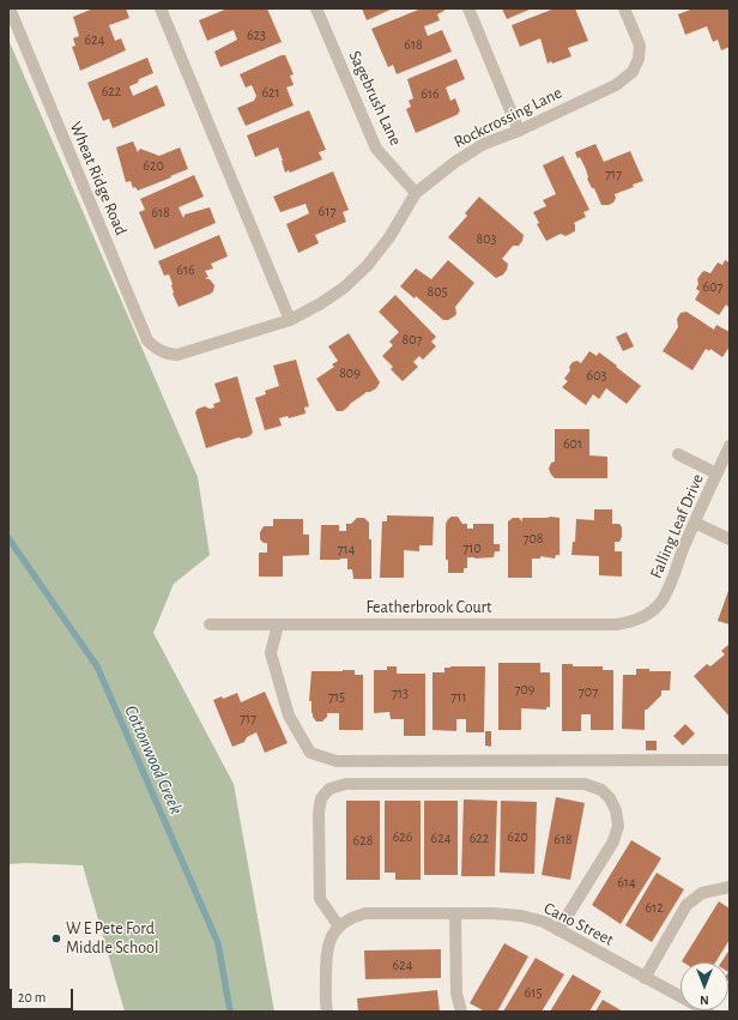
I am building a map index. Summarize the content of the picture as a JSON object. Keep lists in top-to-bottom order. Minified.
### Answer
{"streets":{"street":["Sagebrush Lane","Rockcrossing Lane","Wheat Ridge Road","Falling Leaf Drive","Featherbrook Court","Cano Street"]},"crossings":[["Sagebrush Lane","Rockcrossing Lane"],["Rockcrossing Lane","Wheat Ridge Road"],["Falling Leaf Drive","Featherbrook Court"]],"water":["Cottonwood Creek"],"places":["W E Pete Ford Middle School"],"house_numbers":["623","624","618","622","621","616","620","717","617","618","803","616","607","805","807","809","603","601","708","710","714","709","707","713","715","711","717","626","620","624","622","618","628","614","612","624","615"],"scale_bar":"20 m","north":"bottom"}
